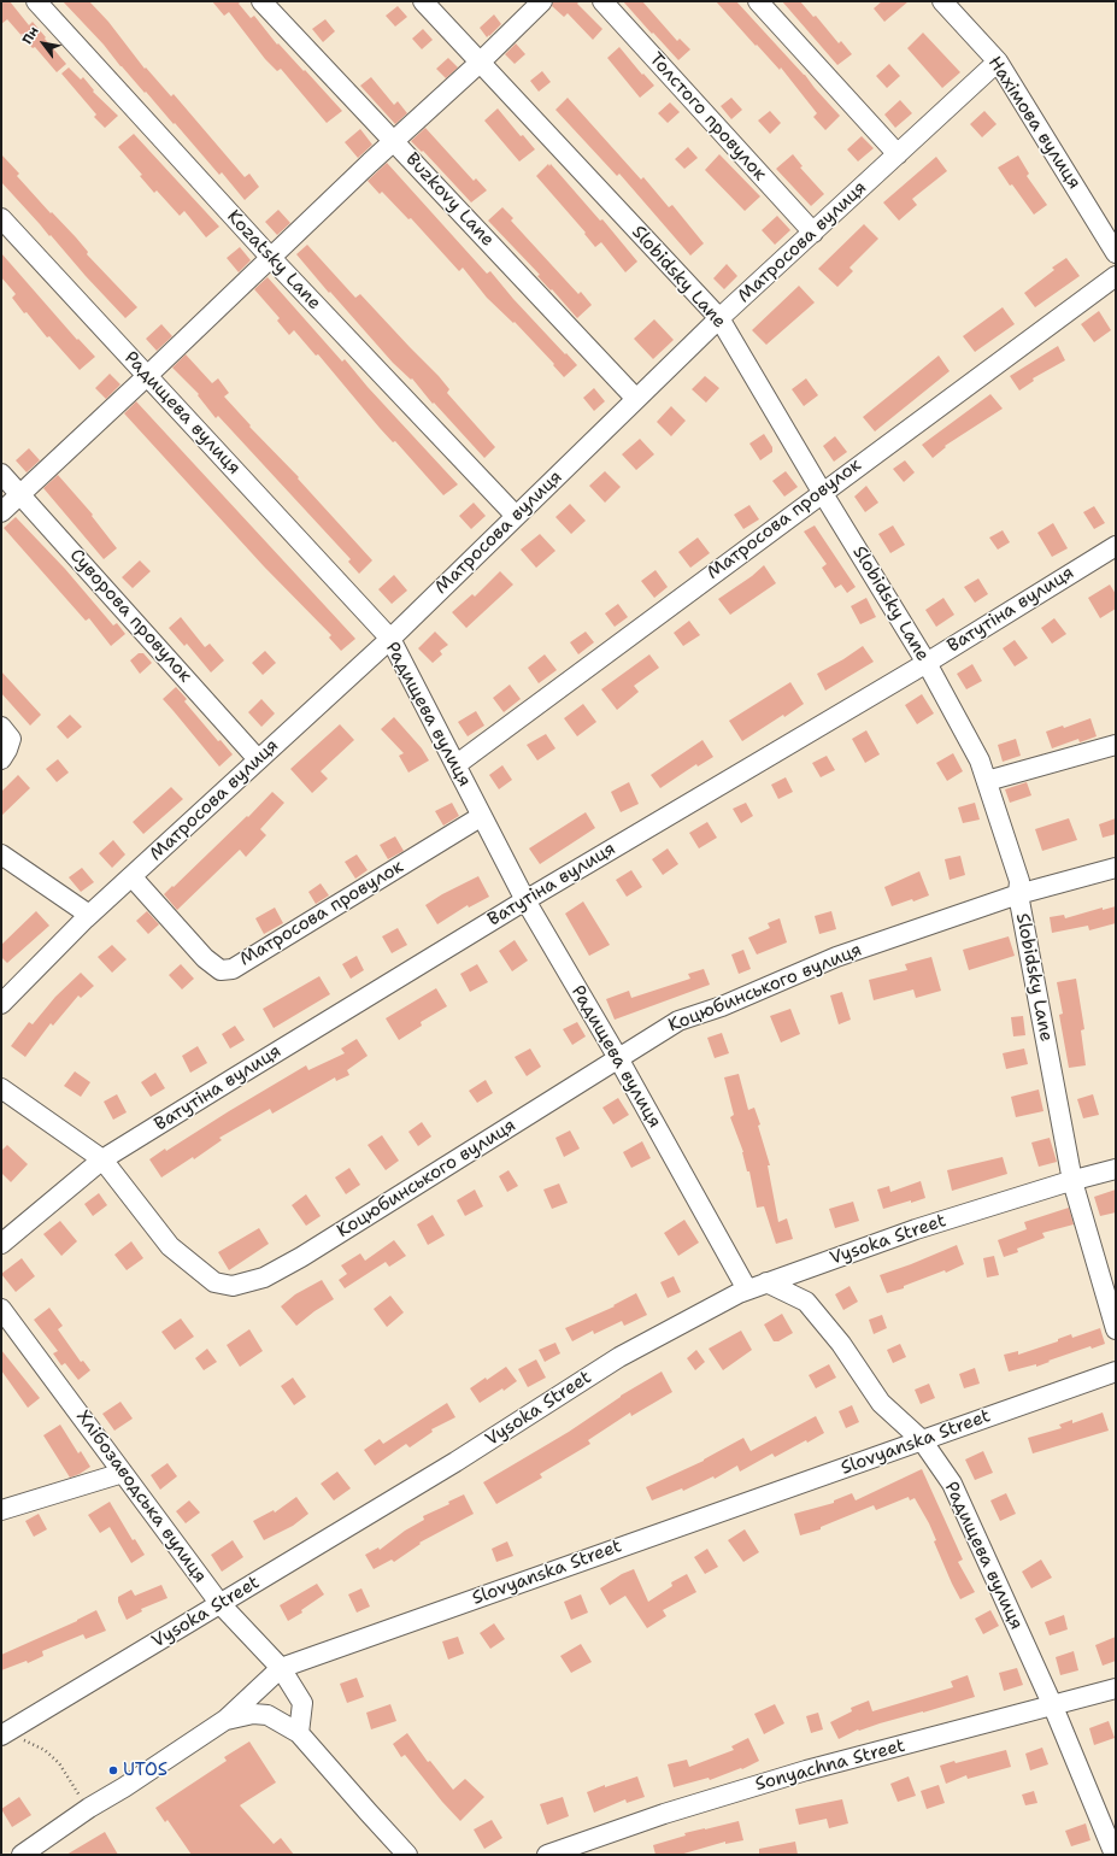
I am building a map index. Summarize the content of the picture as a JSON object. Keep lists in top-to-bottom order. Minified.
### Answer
{"streets":{"street":["Толстого провулок","Нахімова вулиця","Buzkovy Lane","Матросова вулиця","Kozatsky Lane","Slobidsky Lane","Радищева вулиця","Матросова провулок","Ватутіна вулиця","Суворова провулок","Коцюбинського вулиця","Vysoka Street","Slovyanska Street","Хлібозаводська вулиця","Sonyachna Street"]},"crossings":[["Толстого провулок","Матросова вулиця"],["Нахімова вулиця","Матросова вулиця"],["Buzkovy Lane","Матросова вулиця"],["Матросова вулиця","Kozatsky Lane"],["Матросова вулиця","Slobidsky Lane"],["Матросова вулиця","Радищева вулиця"],["Матросова вулиця","Матросова провулок"],["Матросова вулиця","Суворова провулок"],["Slobidsky Lane","Матросова провулок"],["Slobidsky Lane","Ватутіна вулиця"],["Slobidsky Lane","Коцюбинського вулиця"],["Slobidsky Lane","Vysoka Street"],["Радищева вулиця","Матросова провулок"],["Радищева вулиця","Ватутіна вулиця"],["Радищева вулиця","Коцюбинського вулиця"],["Радищева вулиця","Vysoka Street"],["Радищева вулиця","Slovyanska Street"],["Радищева вулиця","Sonyachna Street"],["Ватутіна вулиця","Коцюбинського вулиця"],["Vysoka Street","Хлібозаводська вулиця"],["Slovyanska Street","Хлібозаводська вулиця"]],"places":["UTOS"],"north":"top left"}
